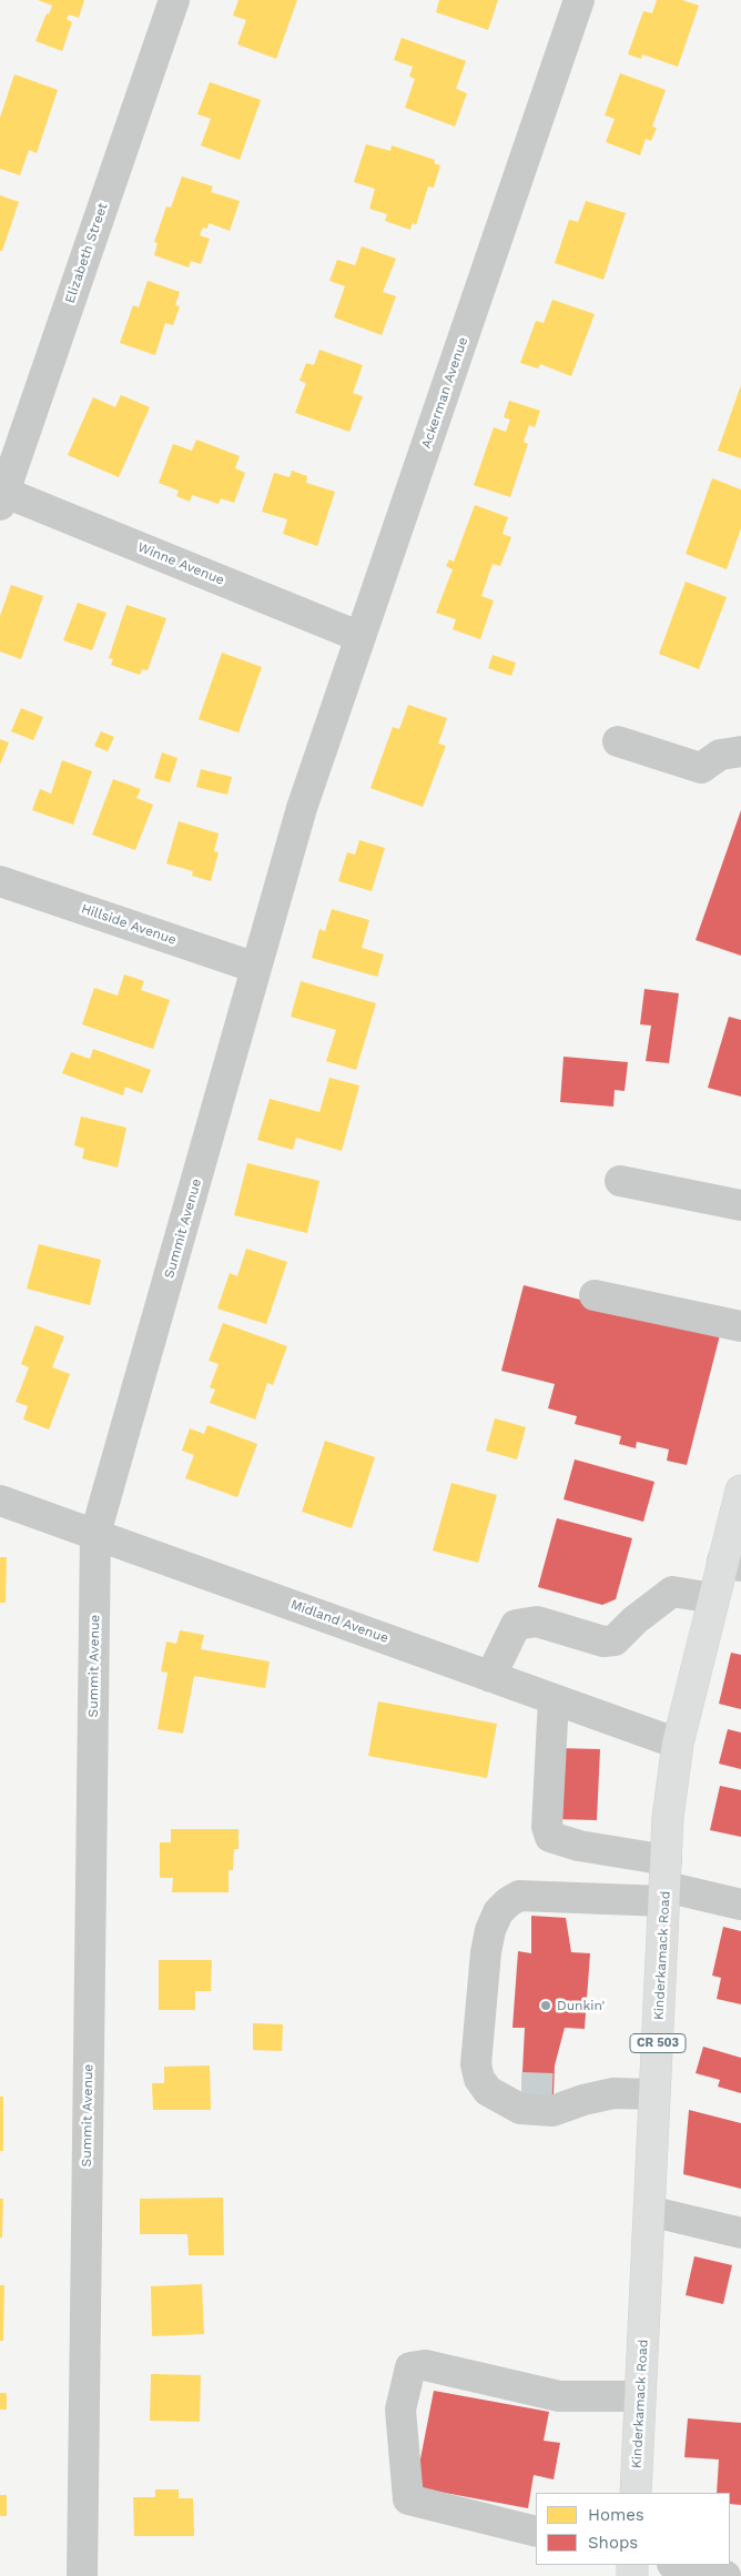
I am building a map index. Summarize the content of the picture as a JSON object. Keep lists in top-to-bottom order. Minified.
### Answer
{"streets":{"main road":["Kinderkamack Road","CR 503"],"street":["Elizabeth Street","Ackerman Avenue","Winne Avenue","Hillside Avenue","Summit Avenue","Midland Avenue"]},"crossings":[["Elizabeth Street","Winne Avenue"],["Ackerman Avenue","Winne Avenue"],["Ackerman Avenue","Summit Avenue"],["Hillside Avenue","Summit Avenue"],["Summit Avenue","Midland Avenue"],["Midland Avenue","Kinderkamack Road"]],"places":["Dunkin'"],"legend":["Homes","Shops"]}
